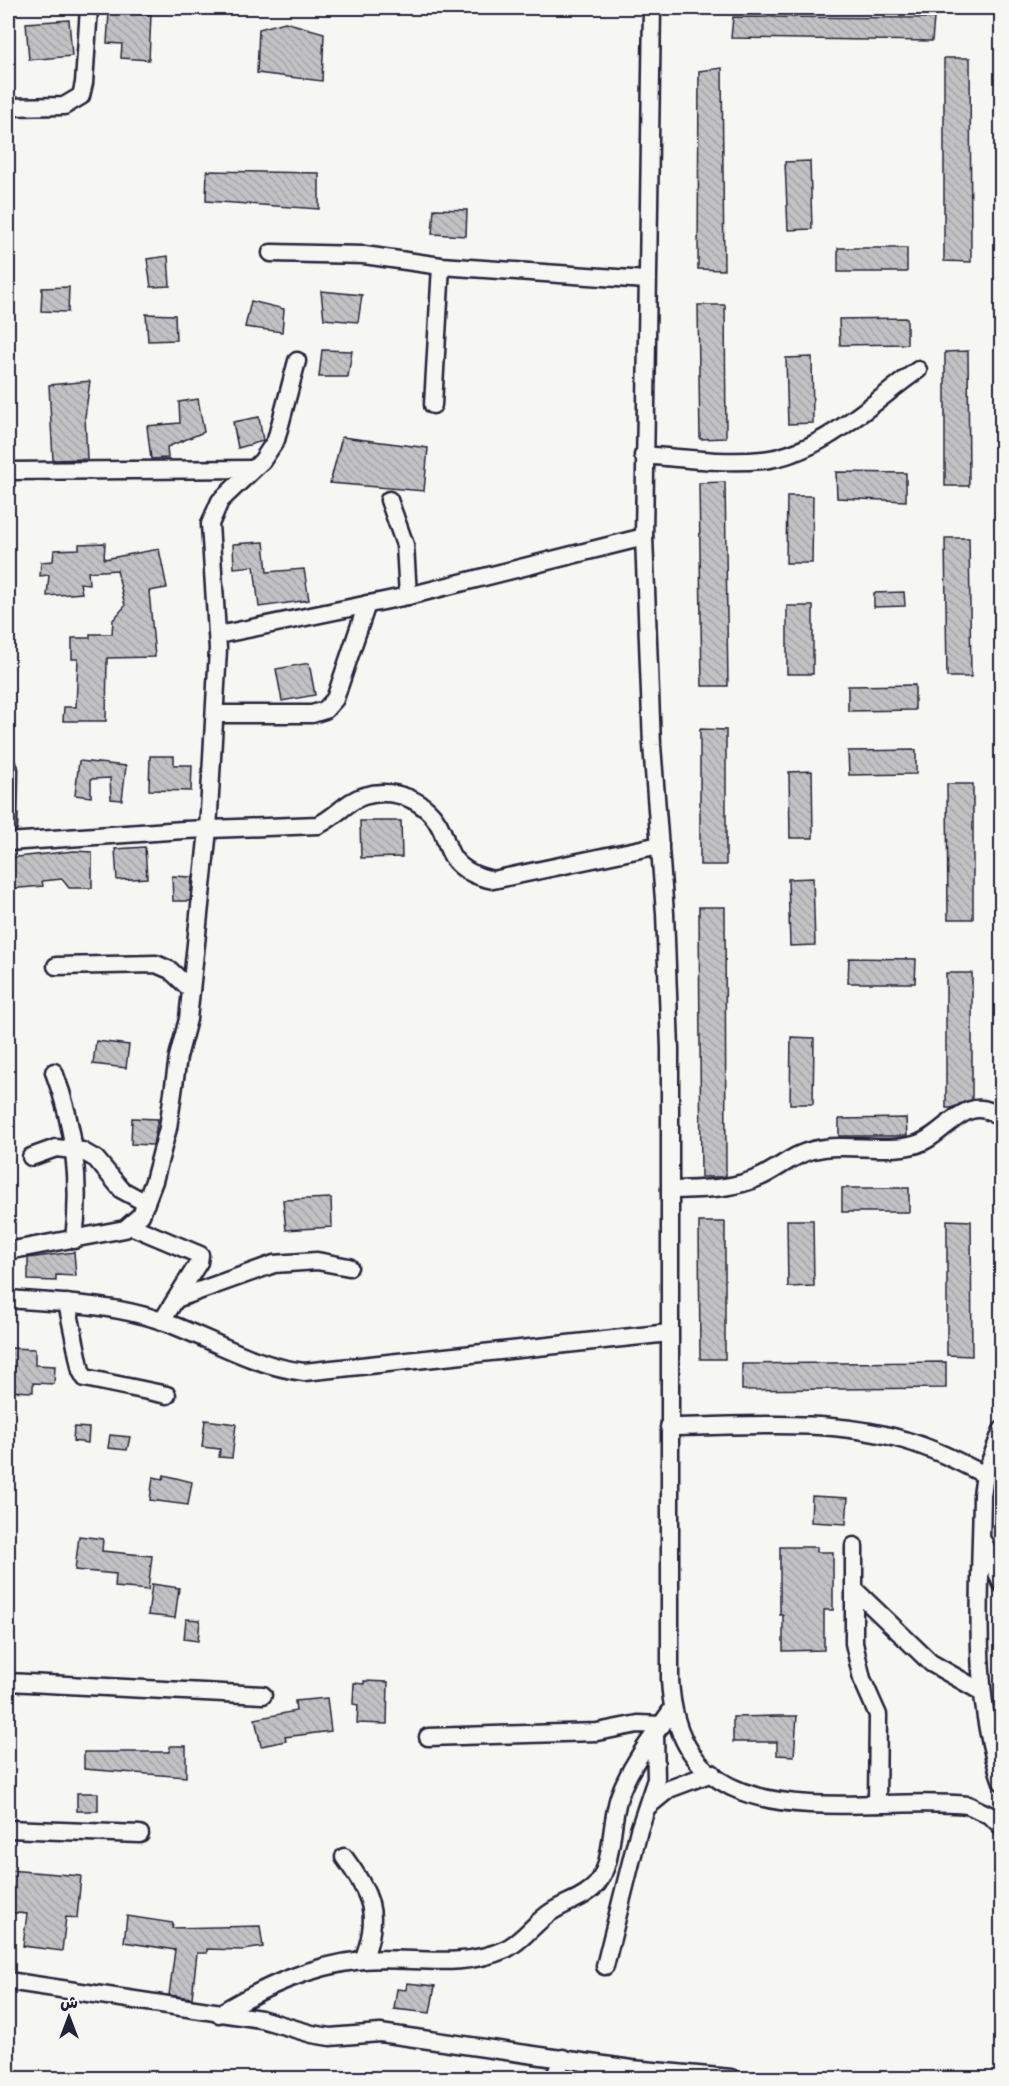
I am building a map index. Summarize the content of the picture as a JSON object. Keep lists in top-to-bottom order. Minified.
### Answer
{"north":"top"}
